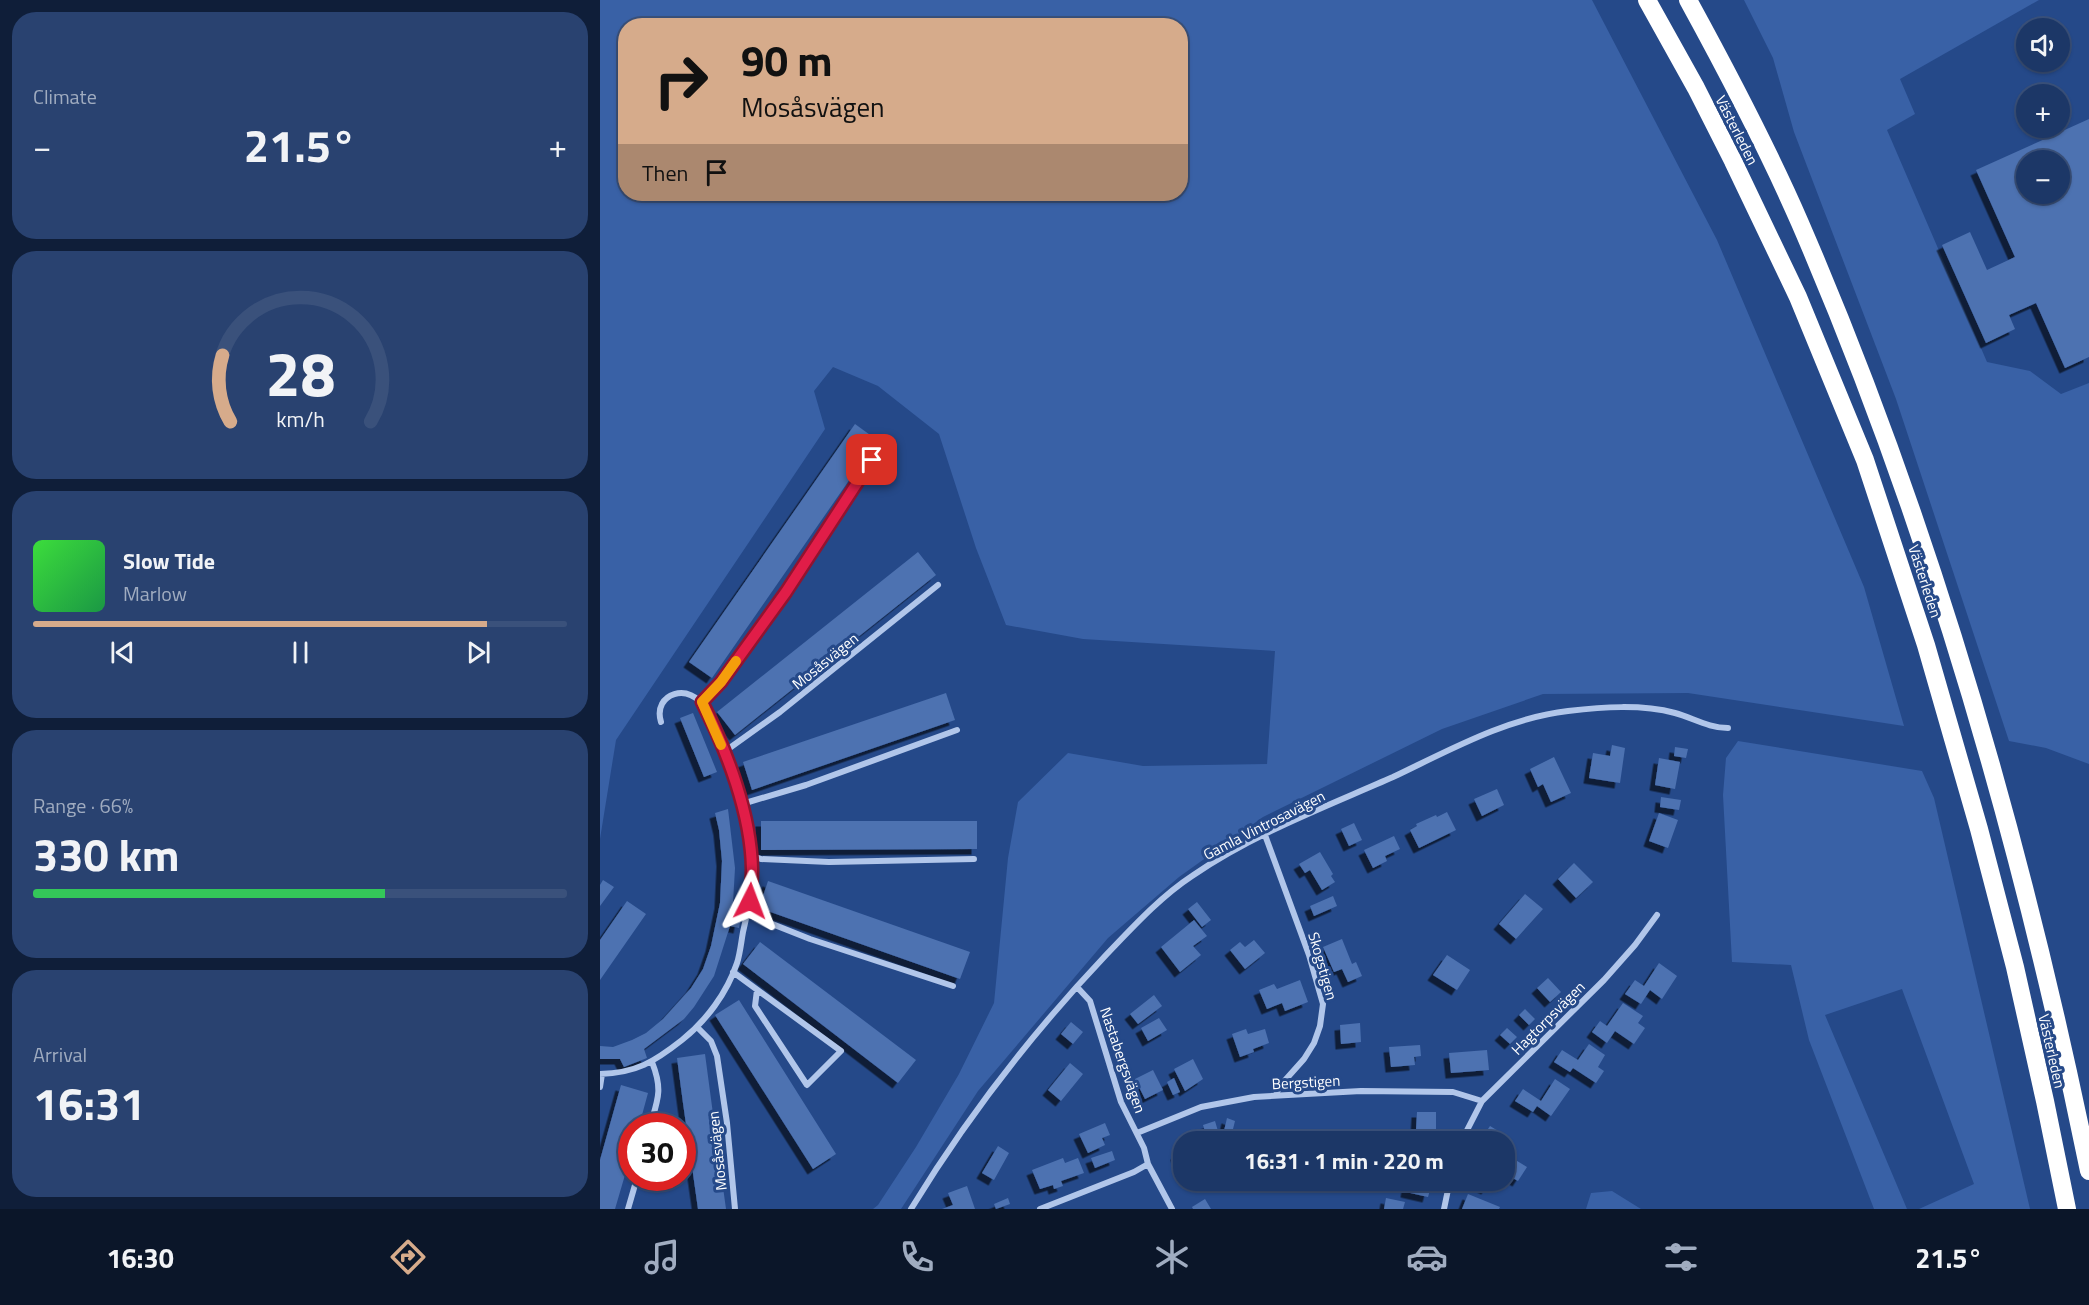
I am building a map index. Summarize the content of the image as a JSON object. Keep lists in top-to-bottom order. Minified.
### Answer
{"streets":{"highway":["Västerleden"],"street":["Mosåsvägen","Gamla Vintrosavägen","Skogstigen","Hagtorpsvägen","Nastabergsvägen","Bergstigen"]},"crossings":[["Gamla Vintrosavägen","Skogstigen"],["Gamla Vintrosavägen","Nastabergsvägen"],["Skogstigen","Bergstigen"],["Hagtorpsvägen","Bergstigen"],["Nastabergsvägen","Bergstigen"]],"page":{"tile":["Climate",["Range · 66%","330 km"],["Arrival","16:31"]],"map_buttons":["+","−"],"turn":["90 m","Mosåsvägen"],"heat":["−","21.5°","+"],"then":"Then","song":["Slow Tide","Marlow"],"limit":"30","trip":"16:31 · 1 min · 220 m","tabs":["16:30","21.5°"],"gauge":["28","km/h"]}}
